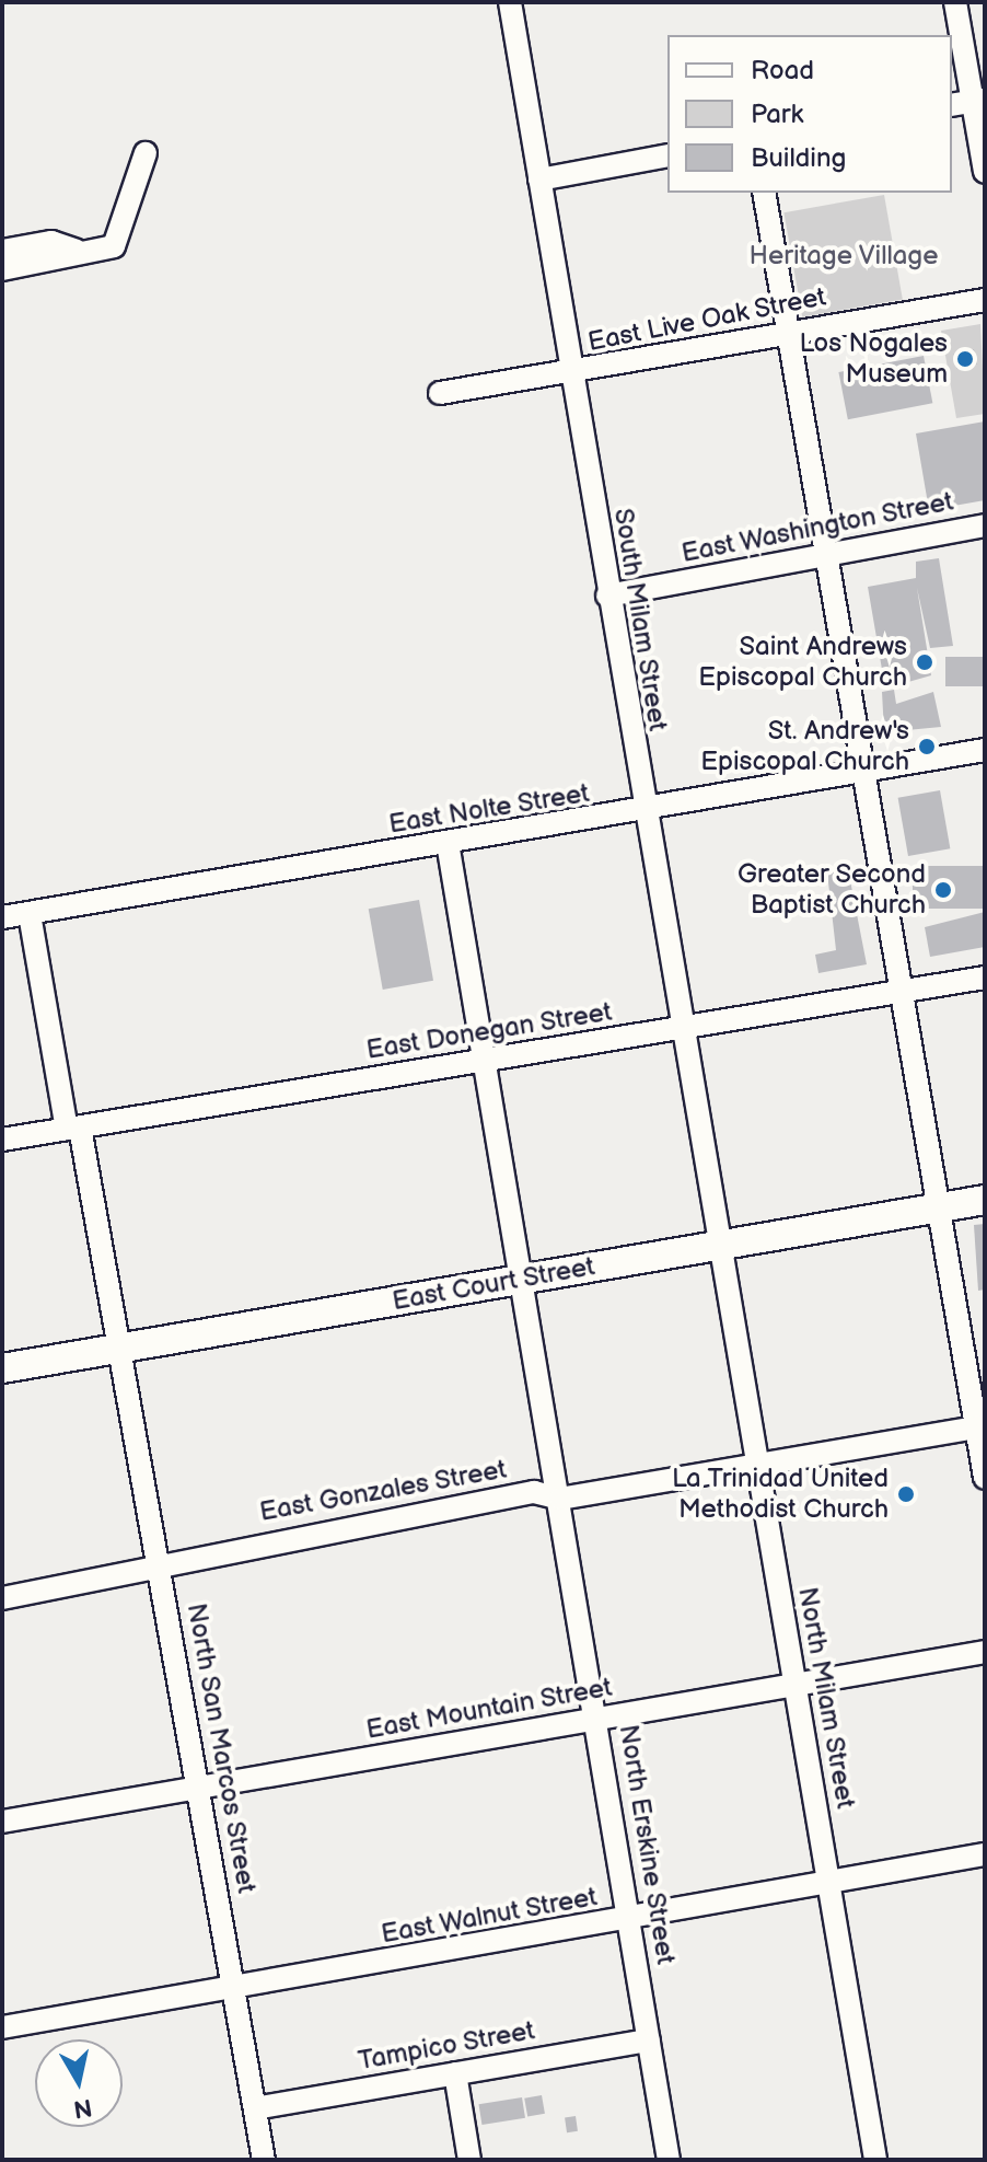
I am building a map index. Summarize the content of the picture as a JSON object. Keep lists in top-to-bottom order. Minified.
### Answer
{"streets":{"main road":["East Court Street"],"street":["East Live Oak Street","East Washington Street","South Milam Street","East Nolte Street","East Donegan Street","East Gonzales Street","North Milam Street","East Mountain Street","North San Marcos Street","North Erskine Street","East Walnut Street","Tampico Street"]},"crossings":[["East Live Oak Street","South Milam Street"],["East Washington Street","South Milam Street"],["South Milam Street","East Nolte Street"],["South Milam Street","East Donegan Street"],["South Milam Street","East Court Street"],["South Milam Street","North Milam Street"],["East Nolte Street","North San Marcos Street"],["East Nolte Street","North Erskine Street"],["East Donegan Street","North San Marcos Street"],["East Donegan Street","North Erskine Street"],["East Court Street","North Milam Street"],["East Court Street","North San Marcos Street"],["East Court Street","North Erskine Street"],["East Gonzales Street","North Milam Street"],["East Gonzales Street","North San Marcos Street"],["East Gonzales Street","North Erskine Street"],["North Milam Street","East Mountain Street"],["North Milam Street","East Walnut Street"],["East Mountain Street","North San Marcos Street"],["East Mountain Street","North Erskine Street"],["North San Marcos Street","East Walnut Street"],["North San Marcos Street","Tampico Street"],["North Erskine Street","East Walnut Street"],["North Erskine Street","Tampico Street"]],"parks":["Heritage Village"],"places":["Los Nogales Museum","Saint Andrews Episcopal Church","St. Andrew's Episcopal Church","Greater Second Baptist Church","La Trinidad United Methodist Church"],"legend":["Road","Park","Building"],"north":"bottom"}
